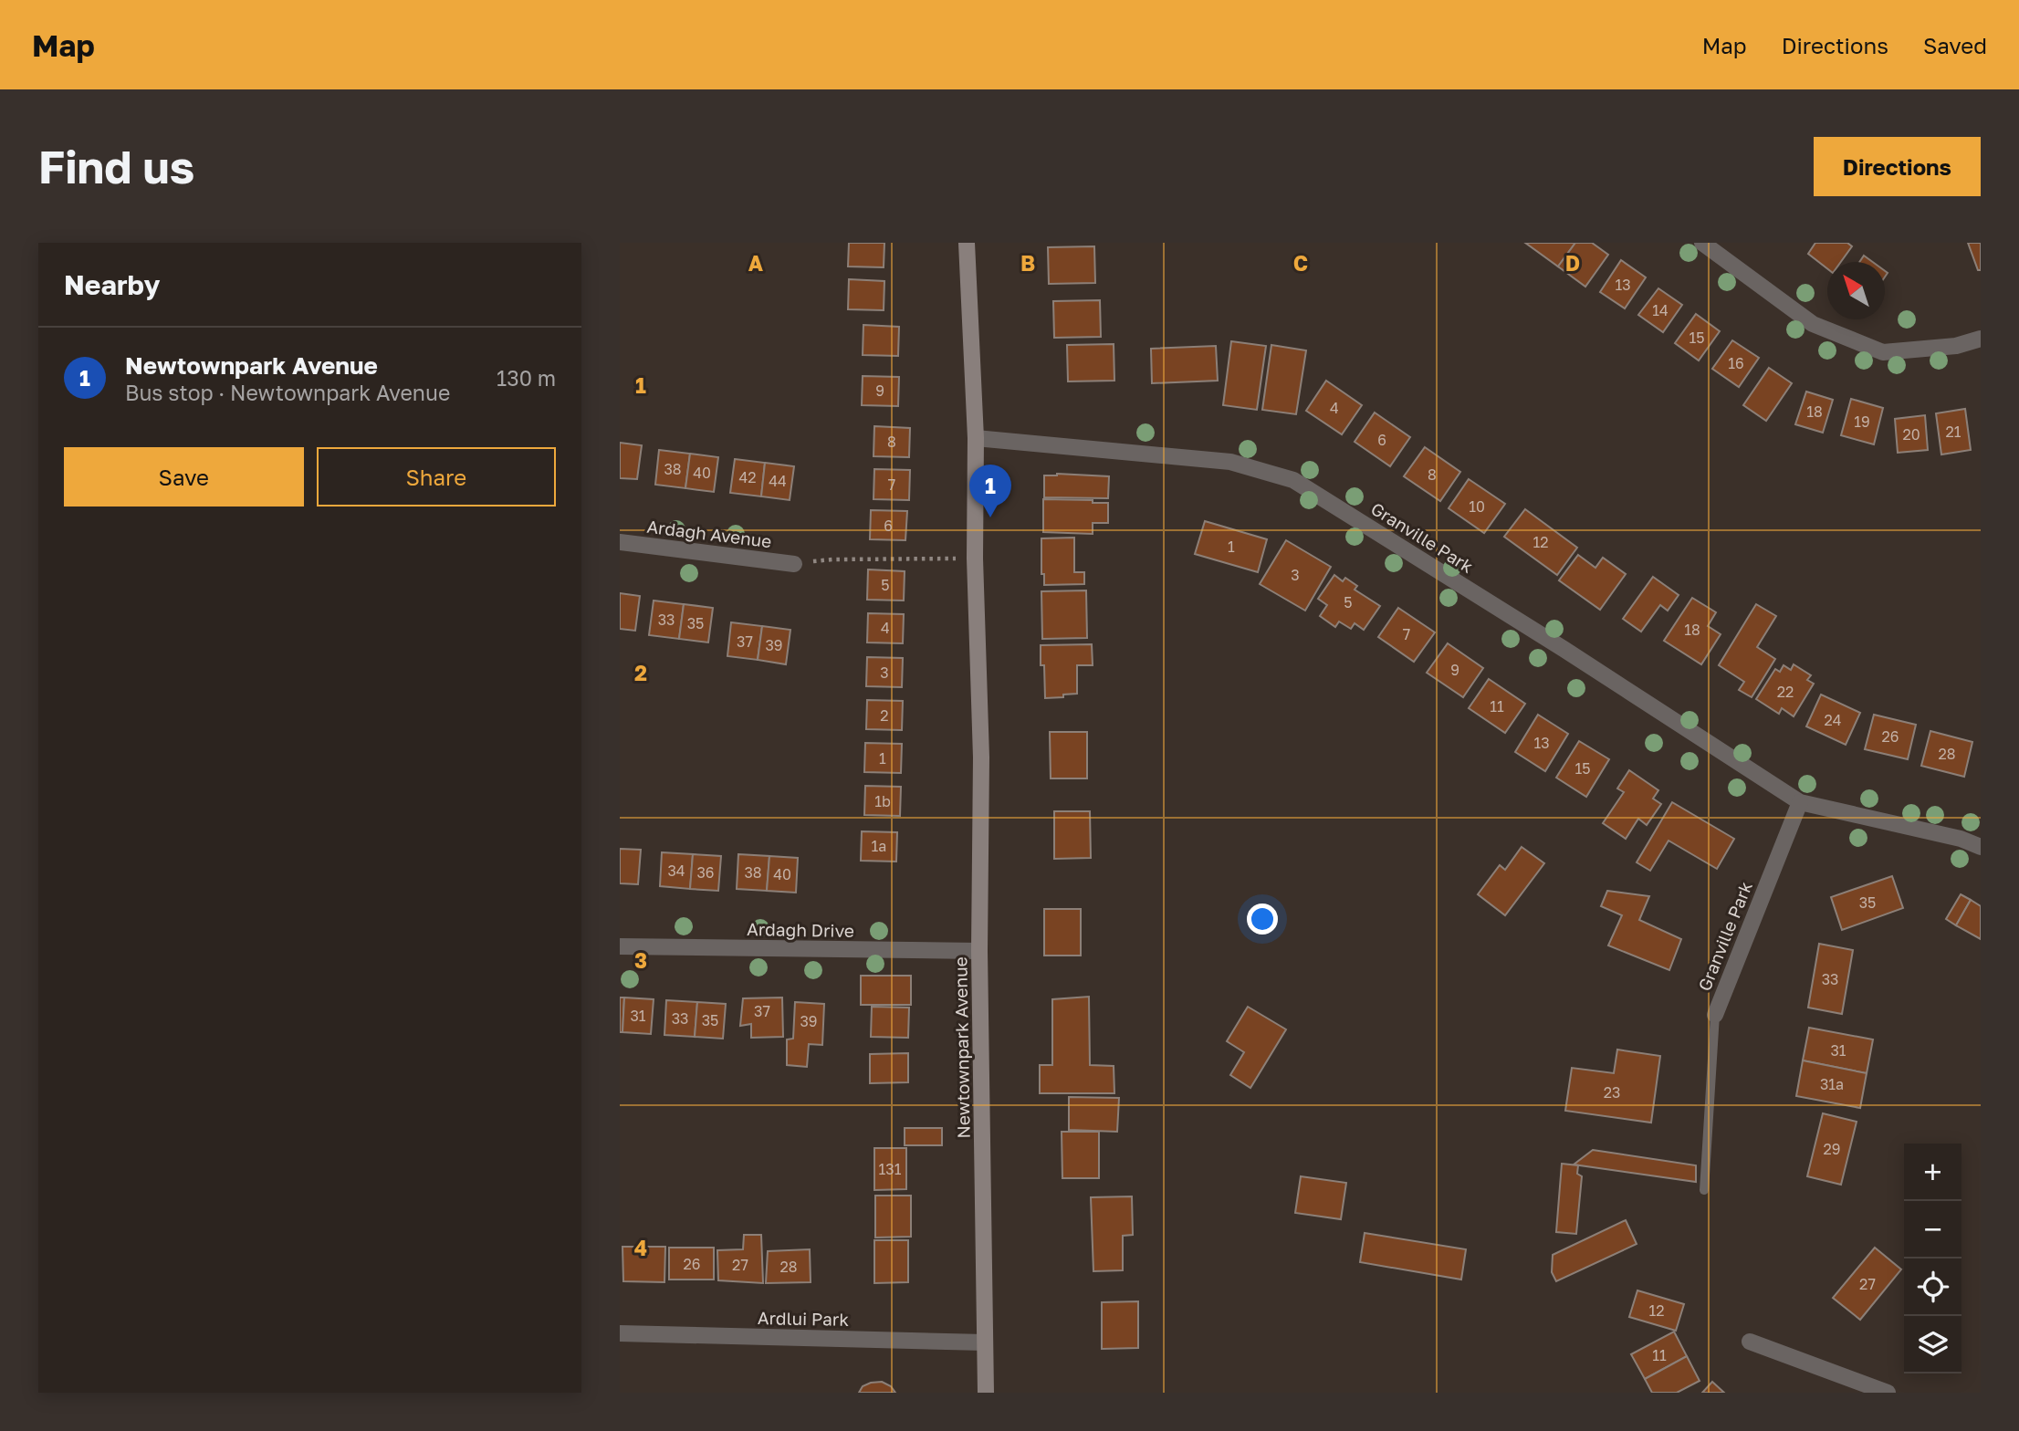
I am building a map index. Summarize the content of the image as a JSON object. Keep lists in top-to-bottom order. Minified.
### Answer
{"streets":{"main road":["Newtownpark Avenue"],"street":["Ardagh Avenue","Granville Park","Ardagh Drive","Ardlui Park"]},"crossings":[["Granville Park","Newtownpark Avenue"],["Ardagh Drive","Newtownpark Avenue"],["Newtownpark Avenue","Ardlui Park"]],"house_numbers":["13","14","15","16","9","4","18","19","21","20","6","8","38","40","8","42","44","7","10","6","12","1","3","5","5","33","35","4","18","7","37","39","9","3","22","11","2","24","26","13","28","1","15","1b","1a","34","36","38","40","35","33","37","31","33","35","39","31","31a","23","29","131","26","27","28","27","12","11"],"north":"top left","page":{"header":"Map","nav":["Map","Directions","Saved"],"buttons":["Directions",["Save","Share"]],"title":"Find us","heading":"Nearby","list":[{"mark":"1","name":"Newtownpark Avenue","note":"Bus stop · Newtownpark Avenue","value":"130 m"}],"pins":"1","map_buttons":["+","−"]},"grid":{"columns":["A","B","C","D"],"rows":["1","2","3","4"]}}
